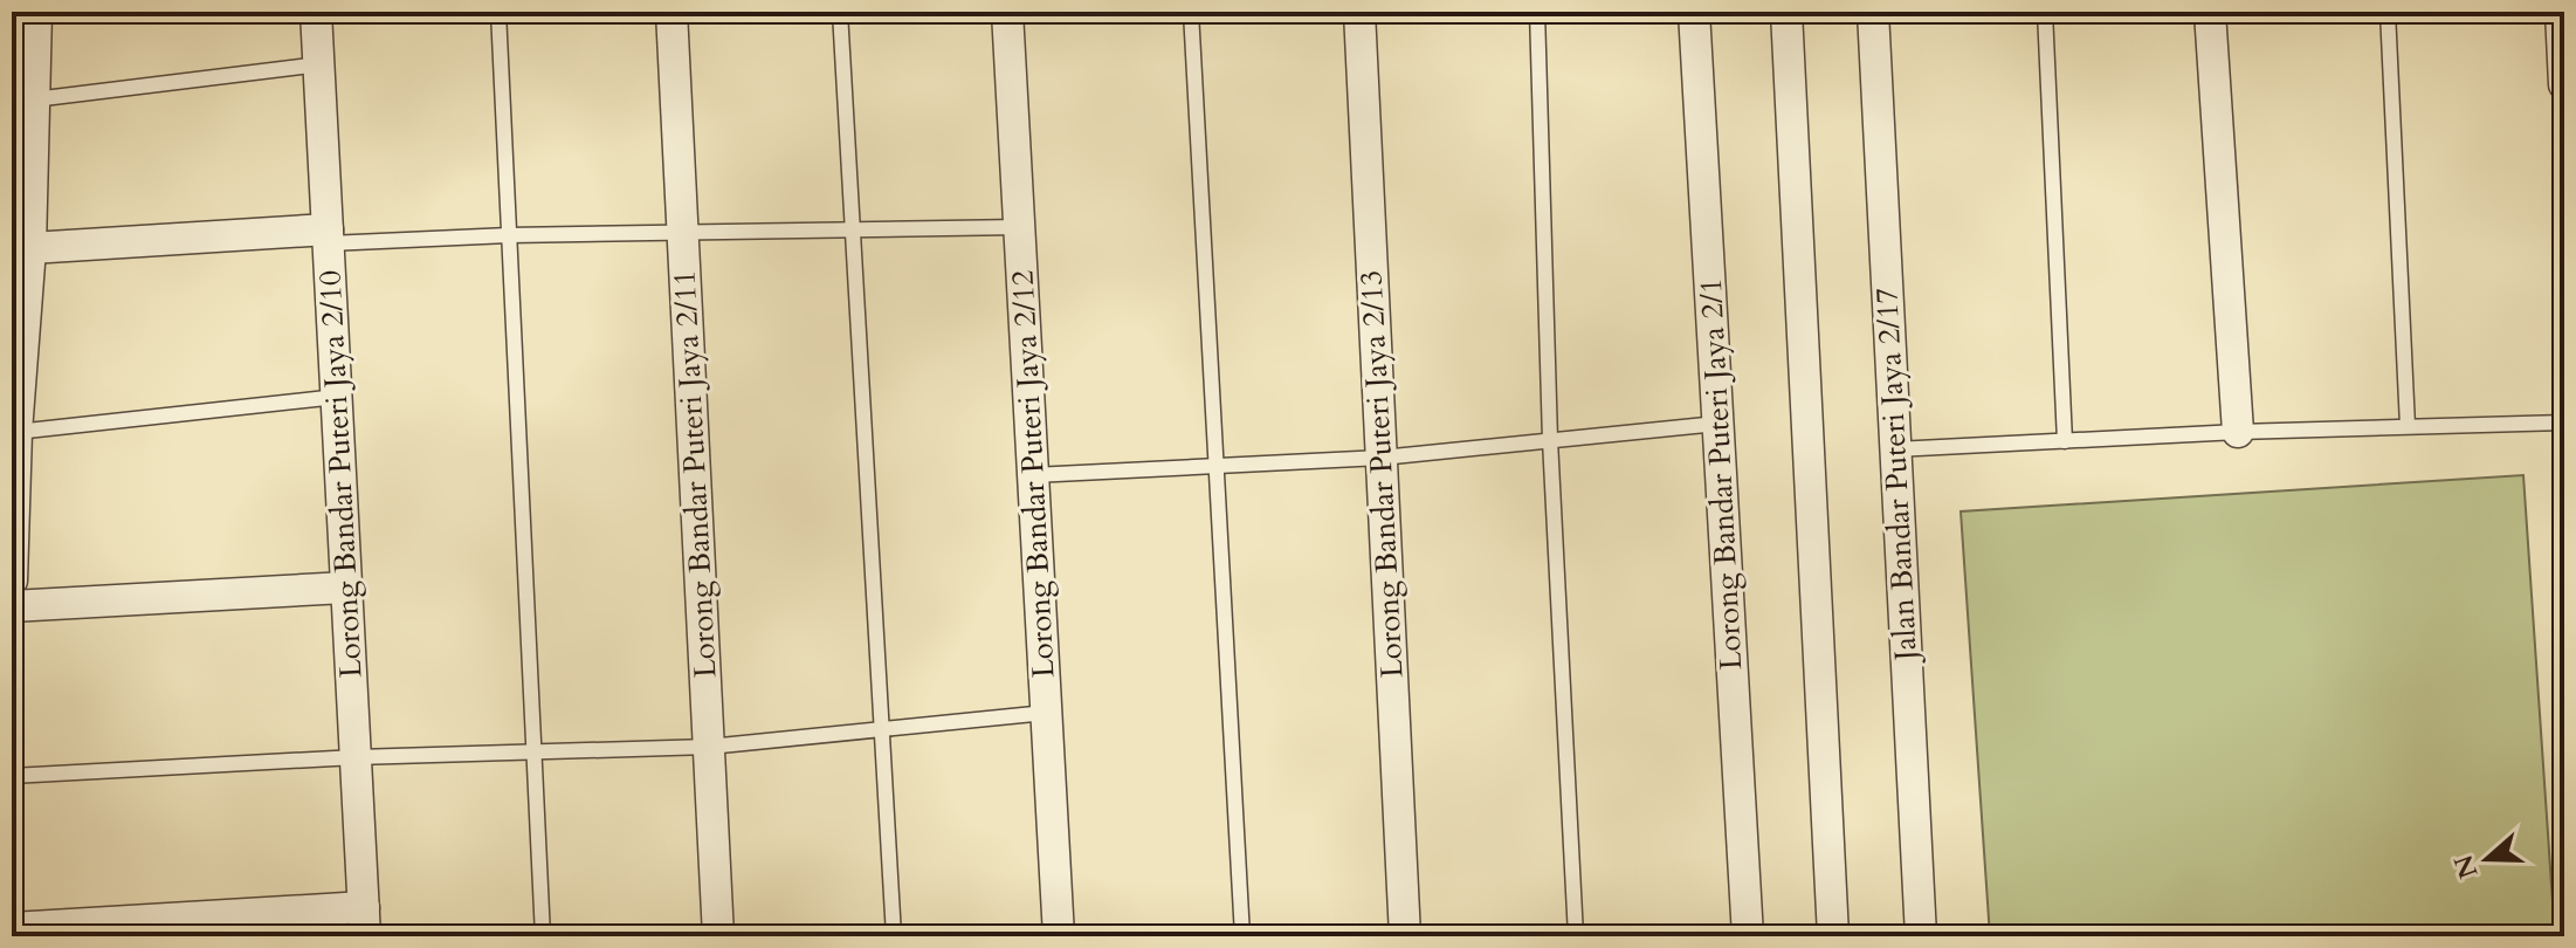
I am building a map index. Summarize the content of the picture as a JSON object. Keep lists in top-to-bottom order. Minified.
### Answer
{"streets":{"street":["Lorong Bandar Puteri Jaya 2/10","Lorong Bandar Puteri Jaya 2/11","Lorong Bandar Puteri Jaya 2/12","Lorong Bandar Puteri Jaya 2/13","Lorong Bandar Puteri Jaya 2/1","Jalan Bandar Puteri Jaya 2/17"]},"north":"left"}
